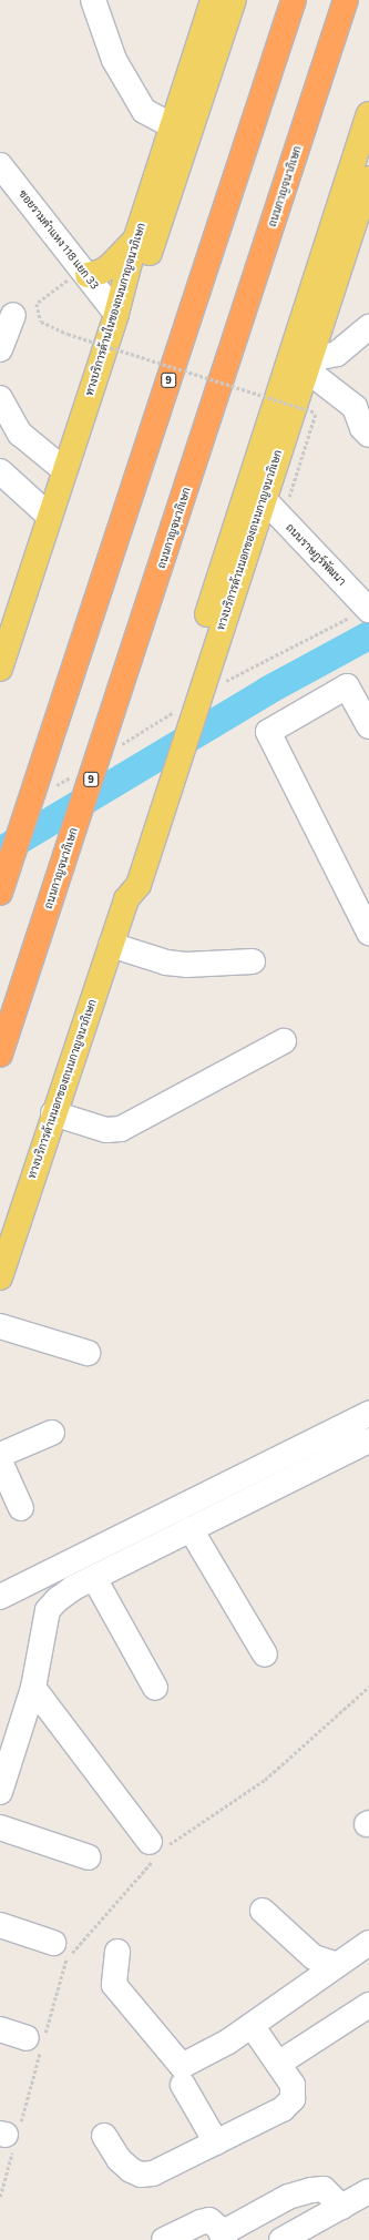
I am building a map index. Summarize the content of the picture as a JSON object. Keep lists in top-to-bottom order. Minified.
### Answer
{"streets":{"highway":["ถนนกาญจนาภิเษก","9"],"main road":["ทางบริการด้านในของถนนกาญจนาภิเษก","ทางบริการด้านนอกของถนนกาญจนาภิเษก"],"street":["ซอยรามคำแหง 118 แยก 33","ถนนราษฏร์พัฒนา"]},"crossings":[["ซอยรามคำแหง 118 แยก 33","ทางบริการด้านในของถนนกาญจนาภิเษก"],["ทางบริการด้านนอกของถนนกาญจนาภิเษก","ถนนราษฏร์พัฒนา"]]}
